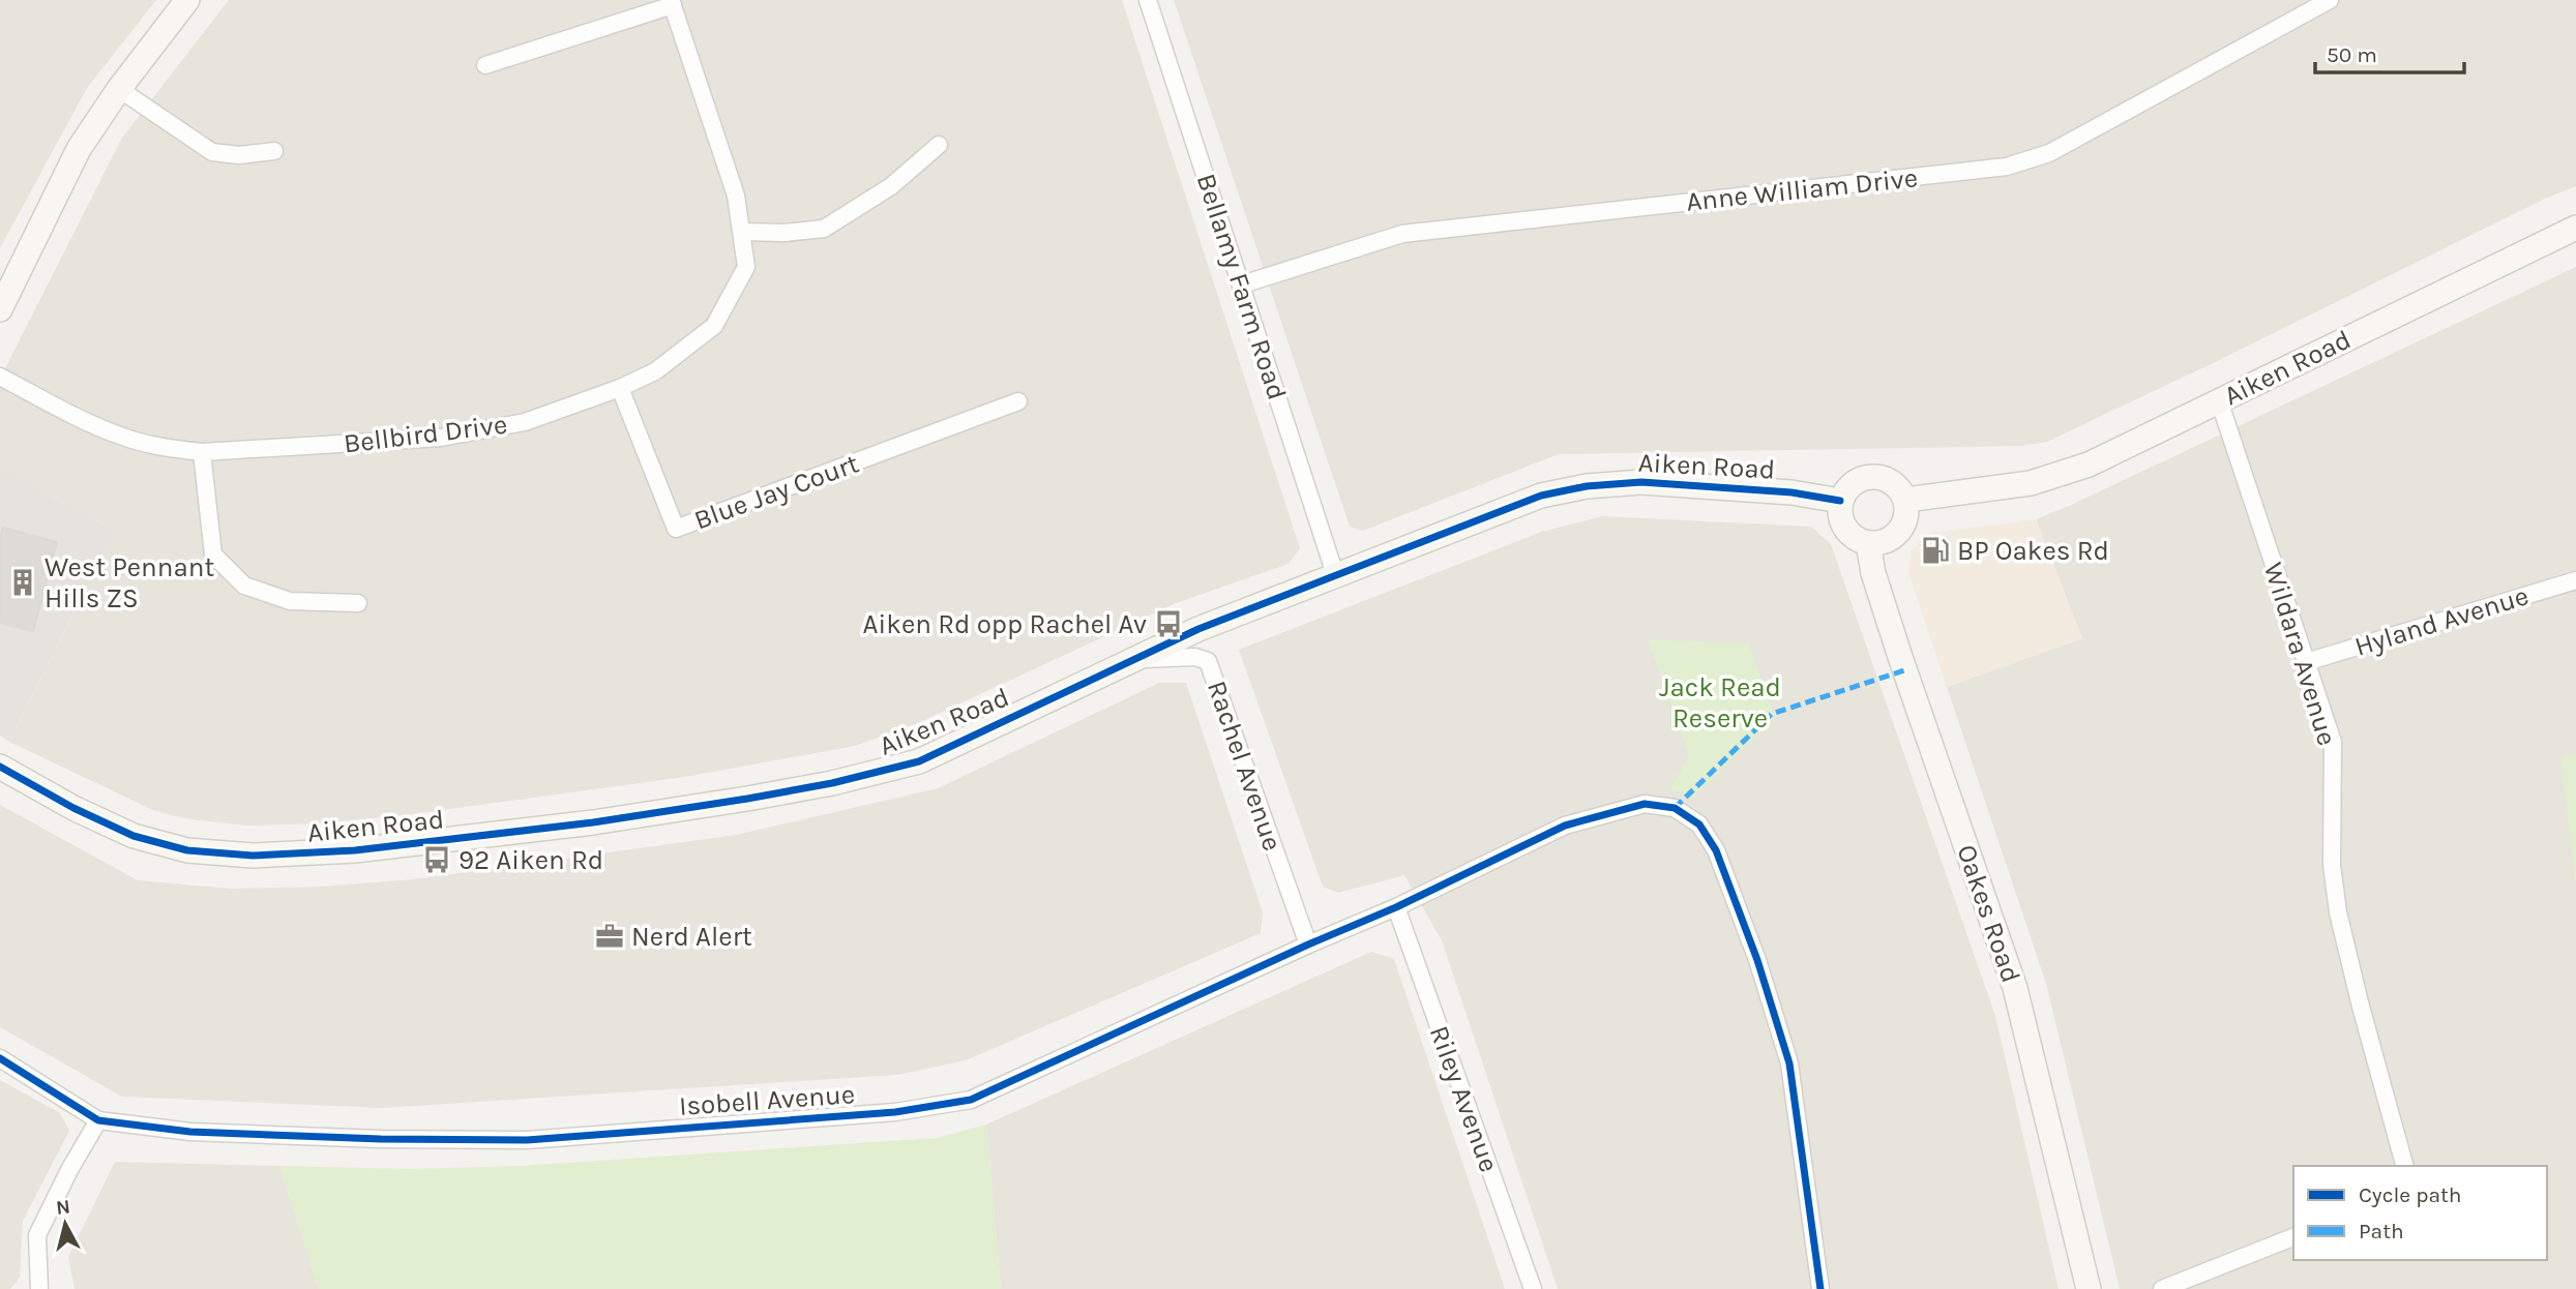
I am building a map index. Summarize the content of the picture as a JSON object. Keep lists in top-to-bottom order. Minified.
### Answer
{"streets":{"street":["Anne William Drive","Bellamy Farm Road","Aiken Road","Bellbird Drive","Blue Jay Court","Hyland Avenue","Wildara Avenue","Rachel Avenue","Oakes Road","Riley Avenue","Isobell Avenue"]},"crossings":[["Anne William Drive","Bellamy Farm Road"],["Bellamy Farm Road","Aiken Road"],["Aiken Road","Wildara Avenue"],["Aiken Road","Rachel Avenue"],["Aiken Road","Oakes Road"],["Bellbird Drive","Blue Jay Court"],["Hyland Avenue","Wildara Avenue"],["Rachel Avenue","Isobell Avenue"],["Riley Avenue","Isobell Avenue"]],"parks":["Jack Read Reserve"],"places":{"fuel station":["BP Oakes Rd"],"building":["West Pennant Hills ZS"],"bus stop":["Aiken Rd opp Rachel Av","92 Aiken Rd"],"office":["Nerd Alert"]},"legend":["Cycle path","Path"],"scale_bar":"50 m","north":"top"}
